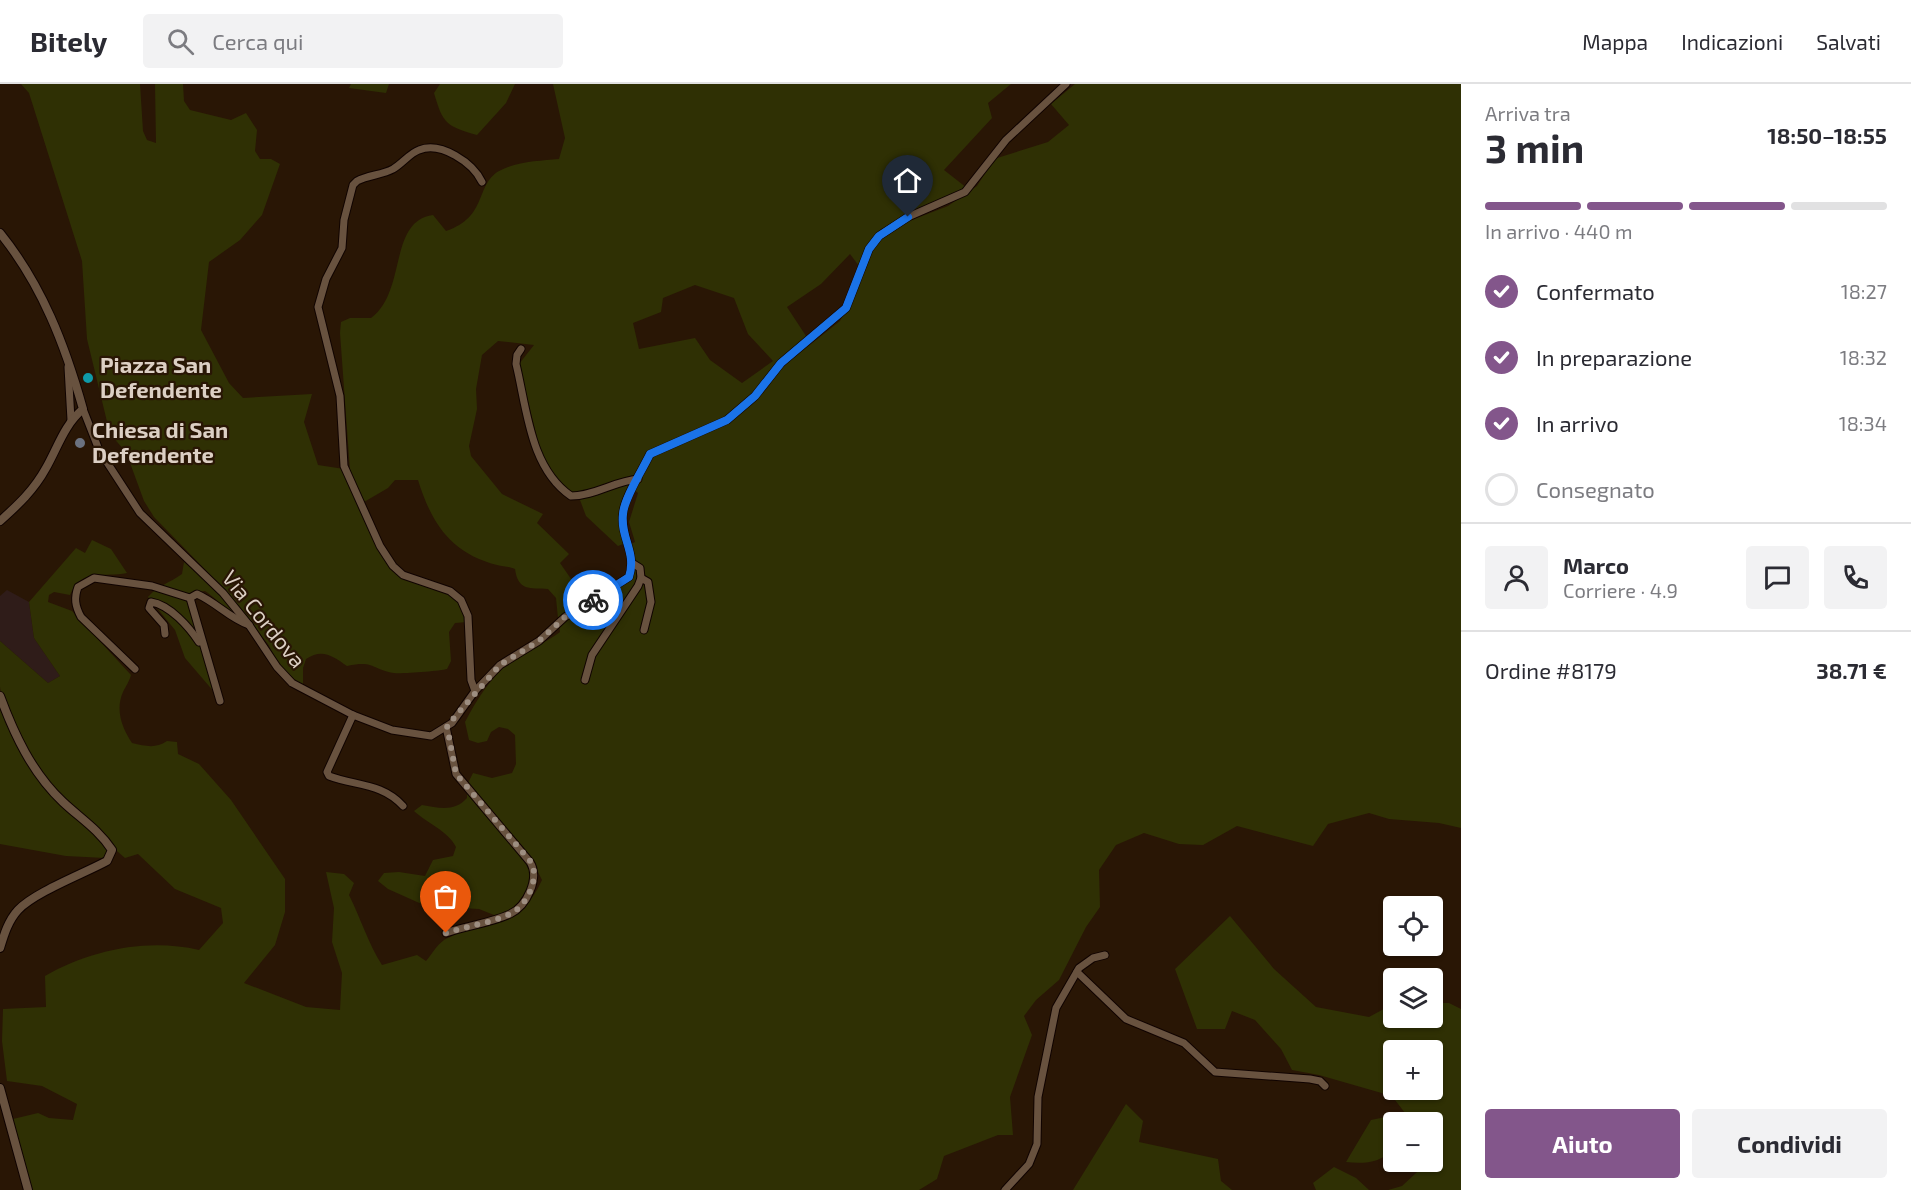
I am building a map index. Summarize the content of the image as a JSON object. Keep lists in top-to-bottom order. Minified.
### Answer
{"streets":{"street":["Via Cordova"]},"places":["Piazza San Defendente","Chiesa di San Defendente"],"page":{"header":"Bitely","search":"Cerca qui","nav":["Mappa","Indicazioni","Salvati"],"heading":["3 min","Arriva tra","18:50–18:55"],"panel":["Marco","Corriere · 4.9","Ordine #8179","38.71 €"],"bar":"In arrivo · 440 m","list":[["Confermato","18:27"],["In preparazione","18:32"],["In arrivo","18:34"],"Consegnato"],"map_buttons":["+","−"],"buttons":["Aiuto","Condividi"]}}
